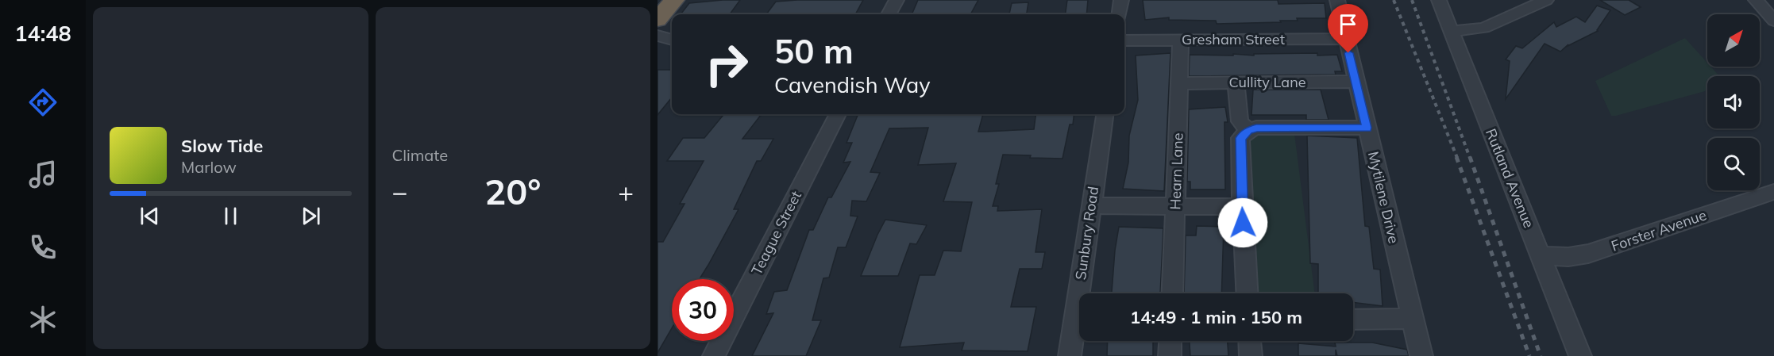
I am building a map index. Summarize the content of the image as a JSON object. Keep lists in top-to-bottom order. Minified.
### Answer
{"streets":{"street":["Gresham Street","Cullity Lane","Hearn Lane","Rutland Avenue","Mytilene Drive","Forster Avenue","Teague Street","Sunbury Road"]},"crossings":[["Gresham Street","Hearn Lane"],["Gresham Street","Mytilene Drive"],["Cullity Lane","Hearn Lane"],["Cullity Lane","Mytilene Drive"],["Rutland Avenue","Forster Avenue"]],"north":"top right","page":{"tabs":"14:48","tile":"Climate","turn":["50 m","Cavendish Way"],"song":["Slow Tide","Marlow"],"heat":["−","20°","+"],"limit":"30","trip":"14:49 · 1 min · 150 m"}}
